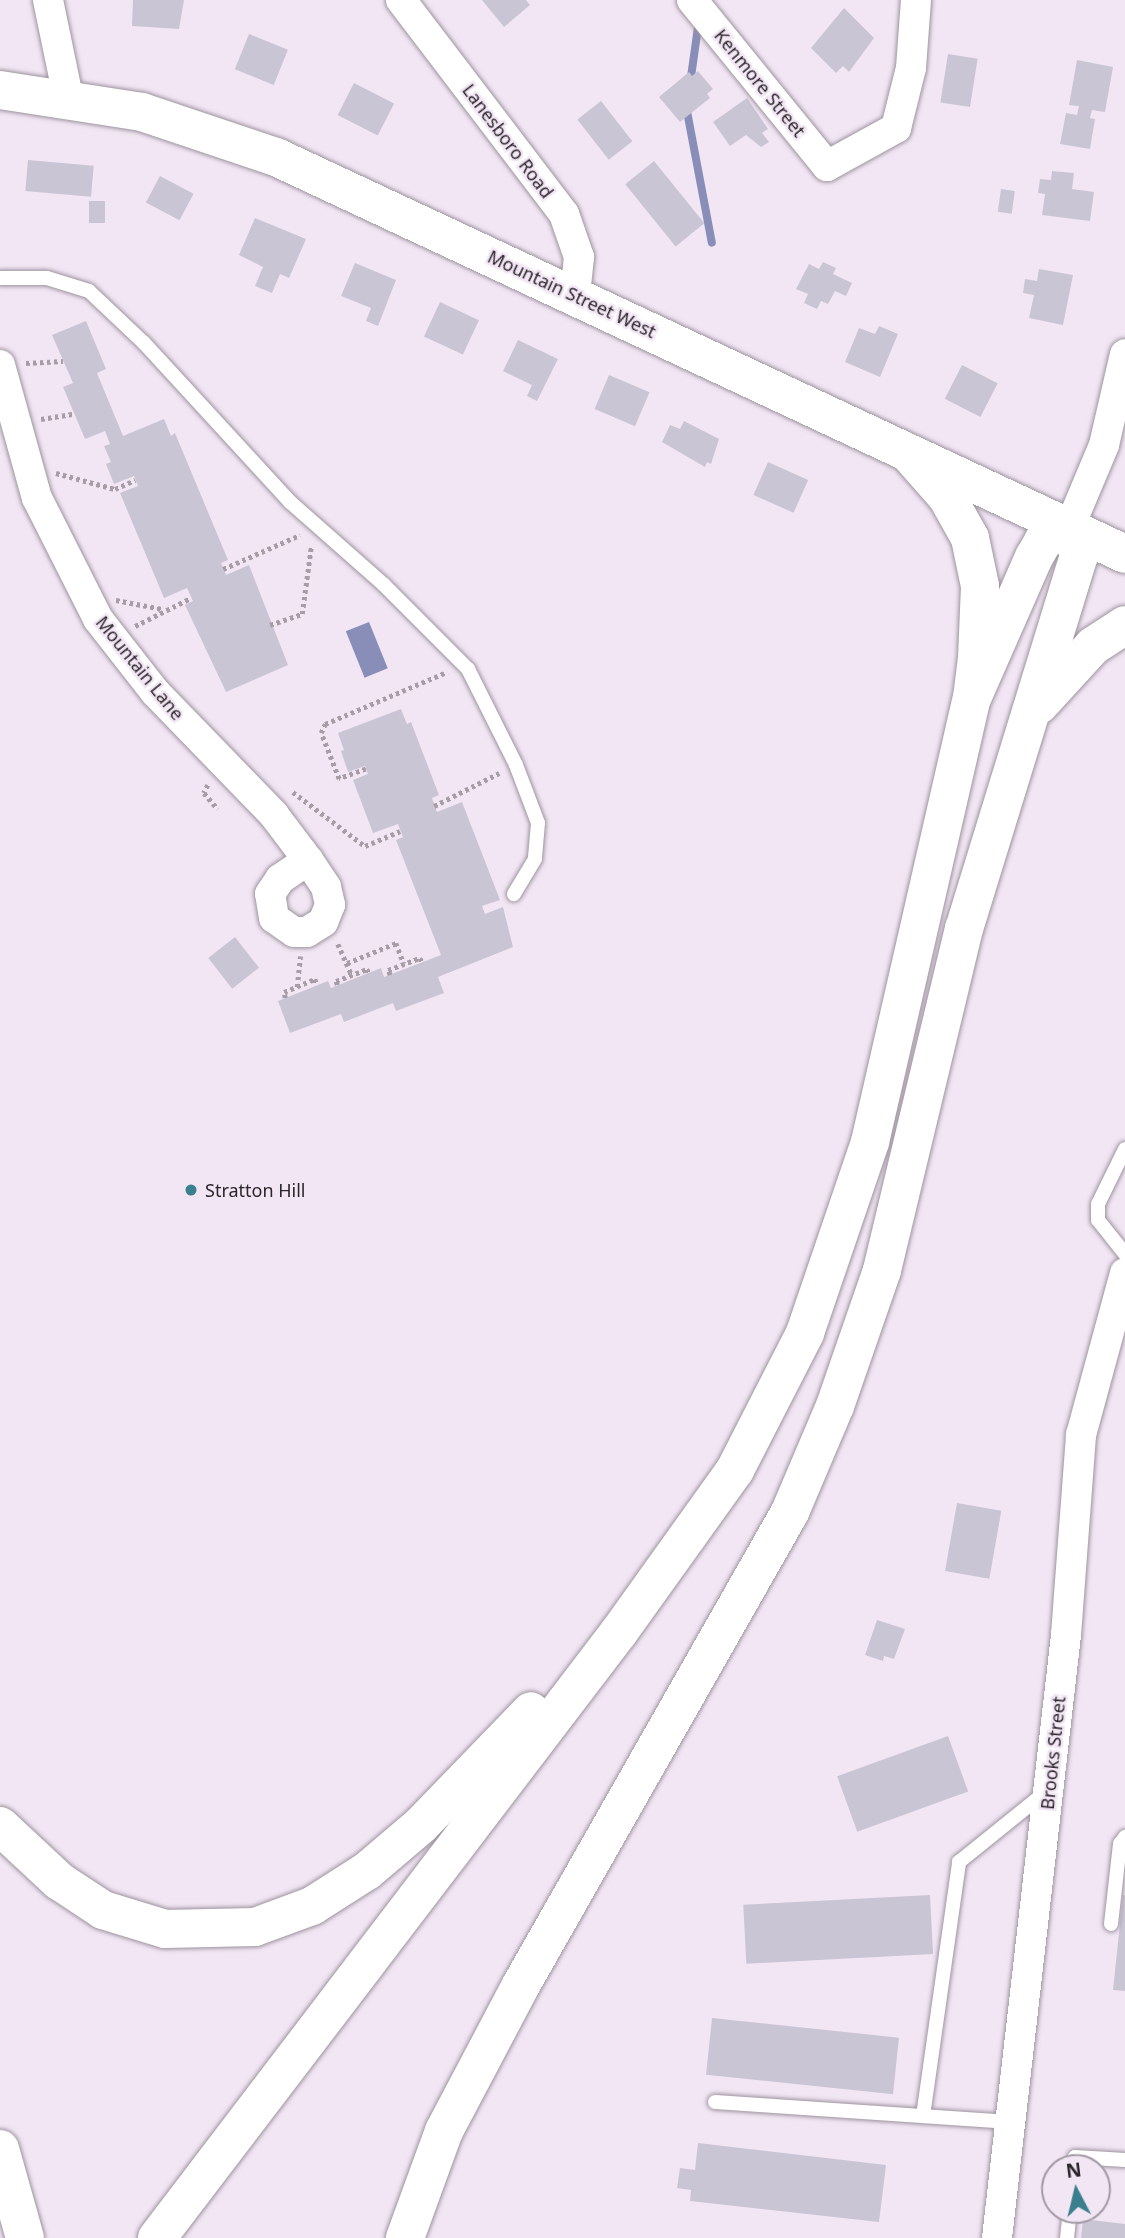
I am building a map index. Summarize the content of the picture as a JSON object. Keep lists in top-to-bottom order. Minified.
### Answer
{"streets":{"main road":["Mountain Street West"],"street":["Kenmore Street","Lanesboro Road","Mountain Lane","Brooks Street"]},"crossings":[["Lanesboro Road","Mountain Street West"]],"places":["Stratton Hill"],"north":"top"}
